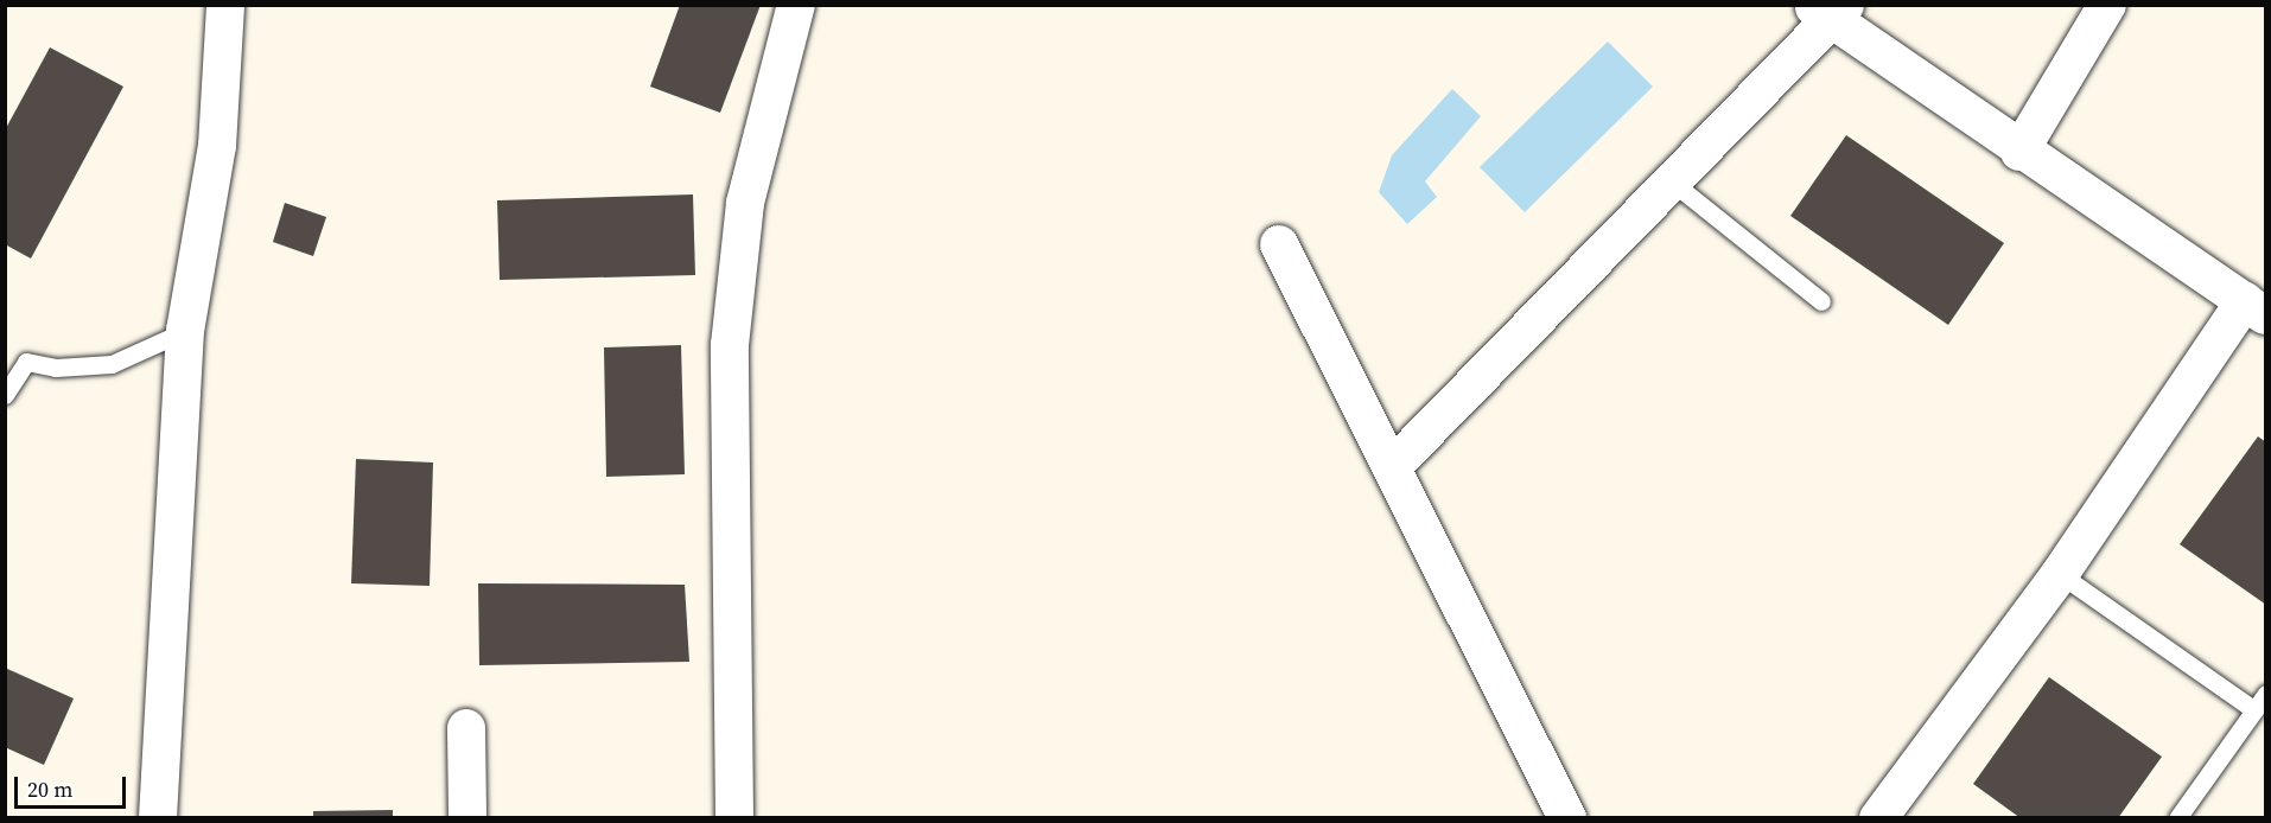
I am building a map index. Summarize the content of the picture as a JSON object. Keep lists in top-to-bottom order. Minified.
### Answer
{"scale_bar":"20 m"}
